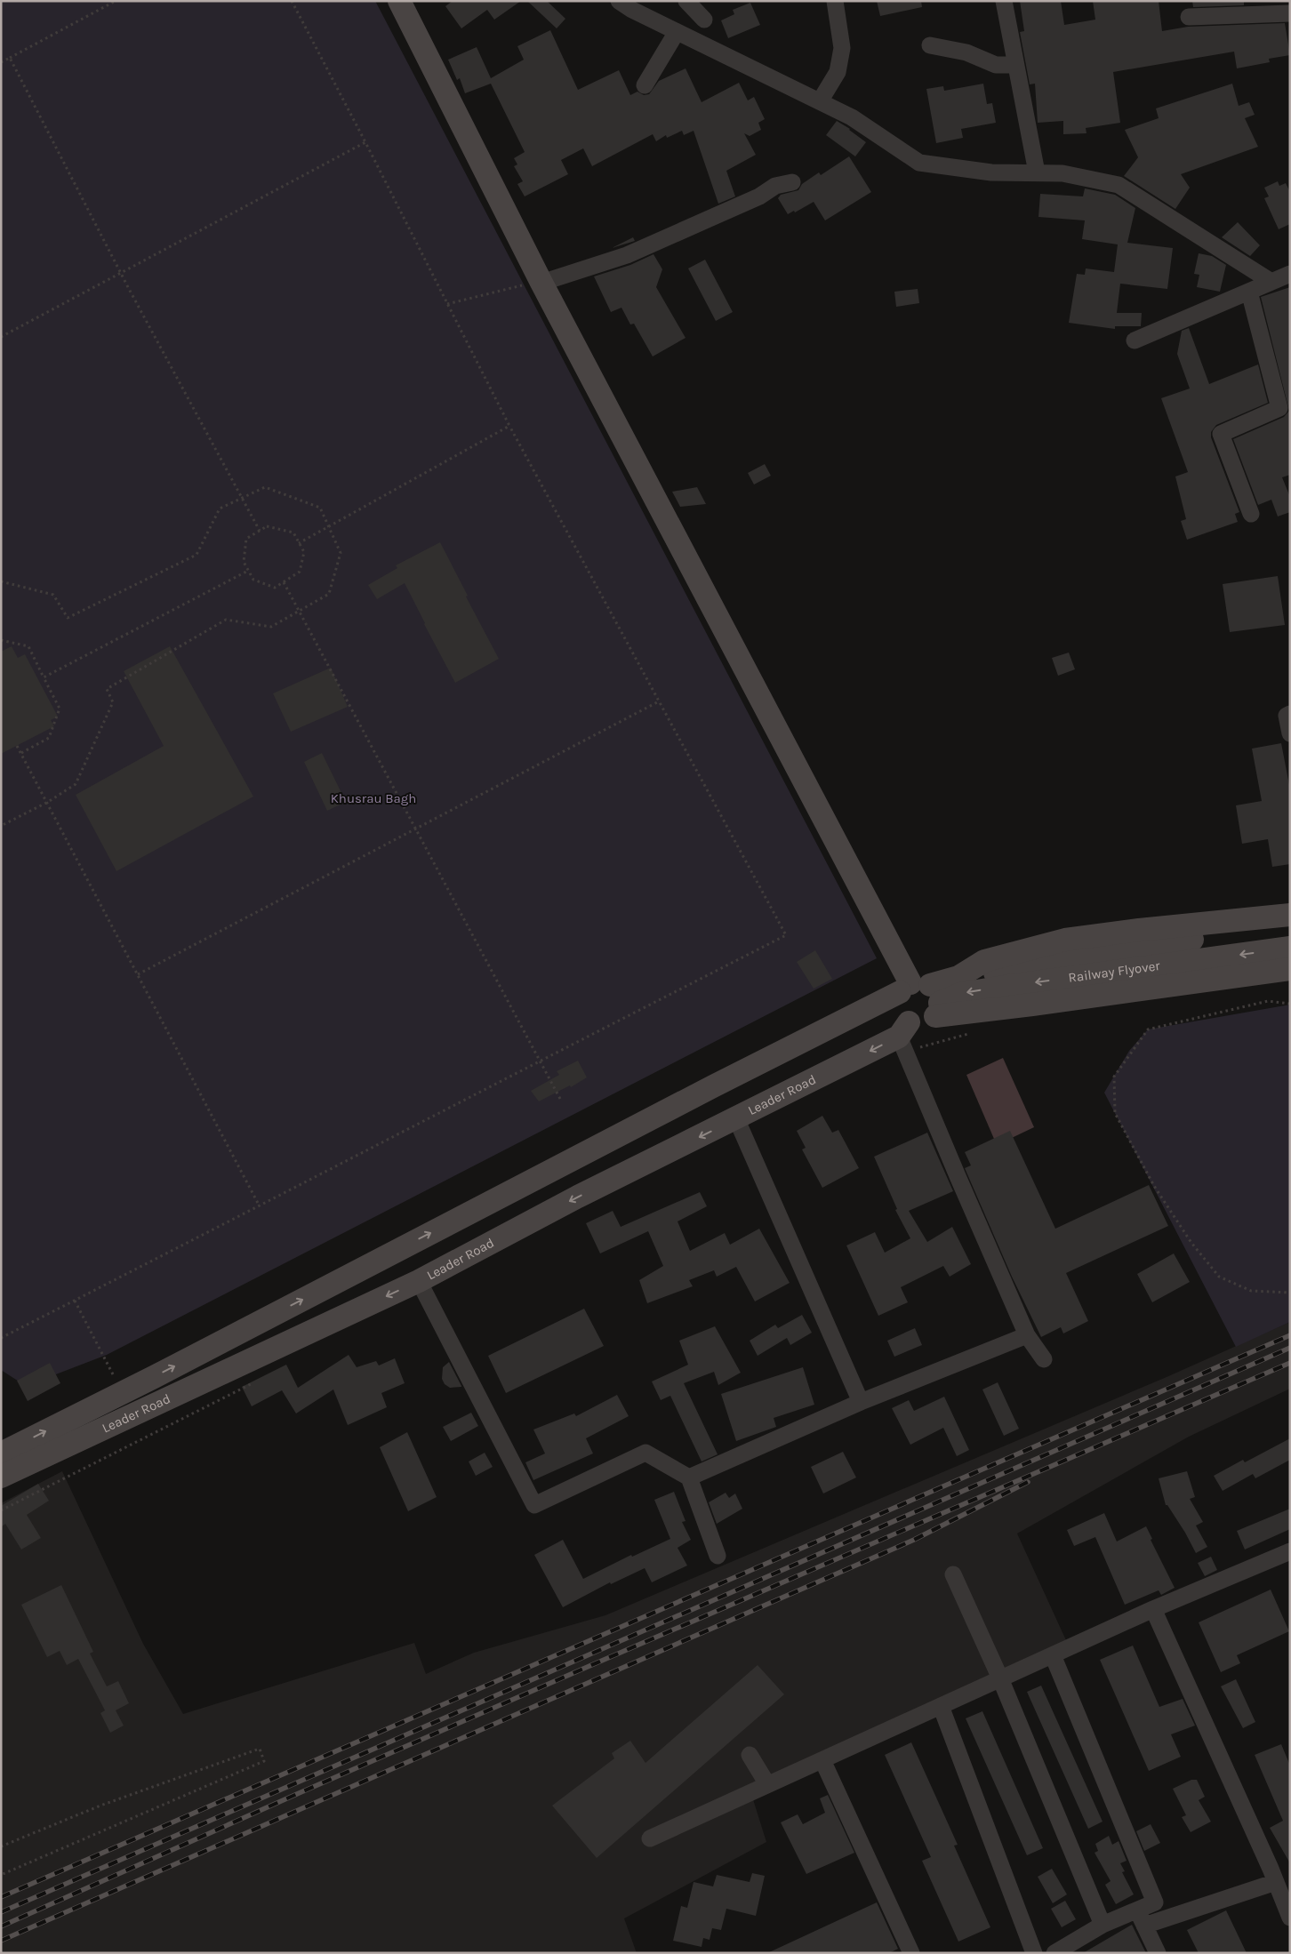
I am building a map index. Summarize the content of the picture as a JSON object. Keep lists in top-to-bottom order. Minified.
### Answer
{"streets":{"main road":["Railway Flyover","Leader Road"]},"crossings":[["Railway Flyover","Leader Road"]],"parks":["Khusrau Bagh"]}
